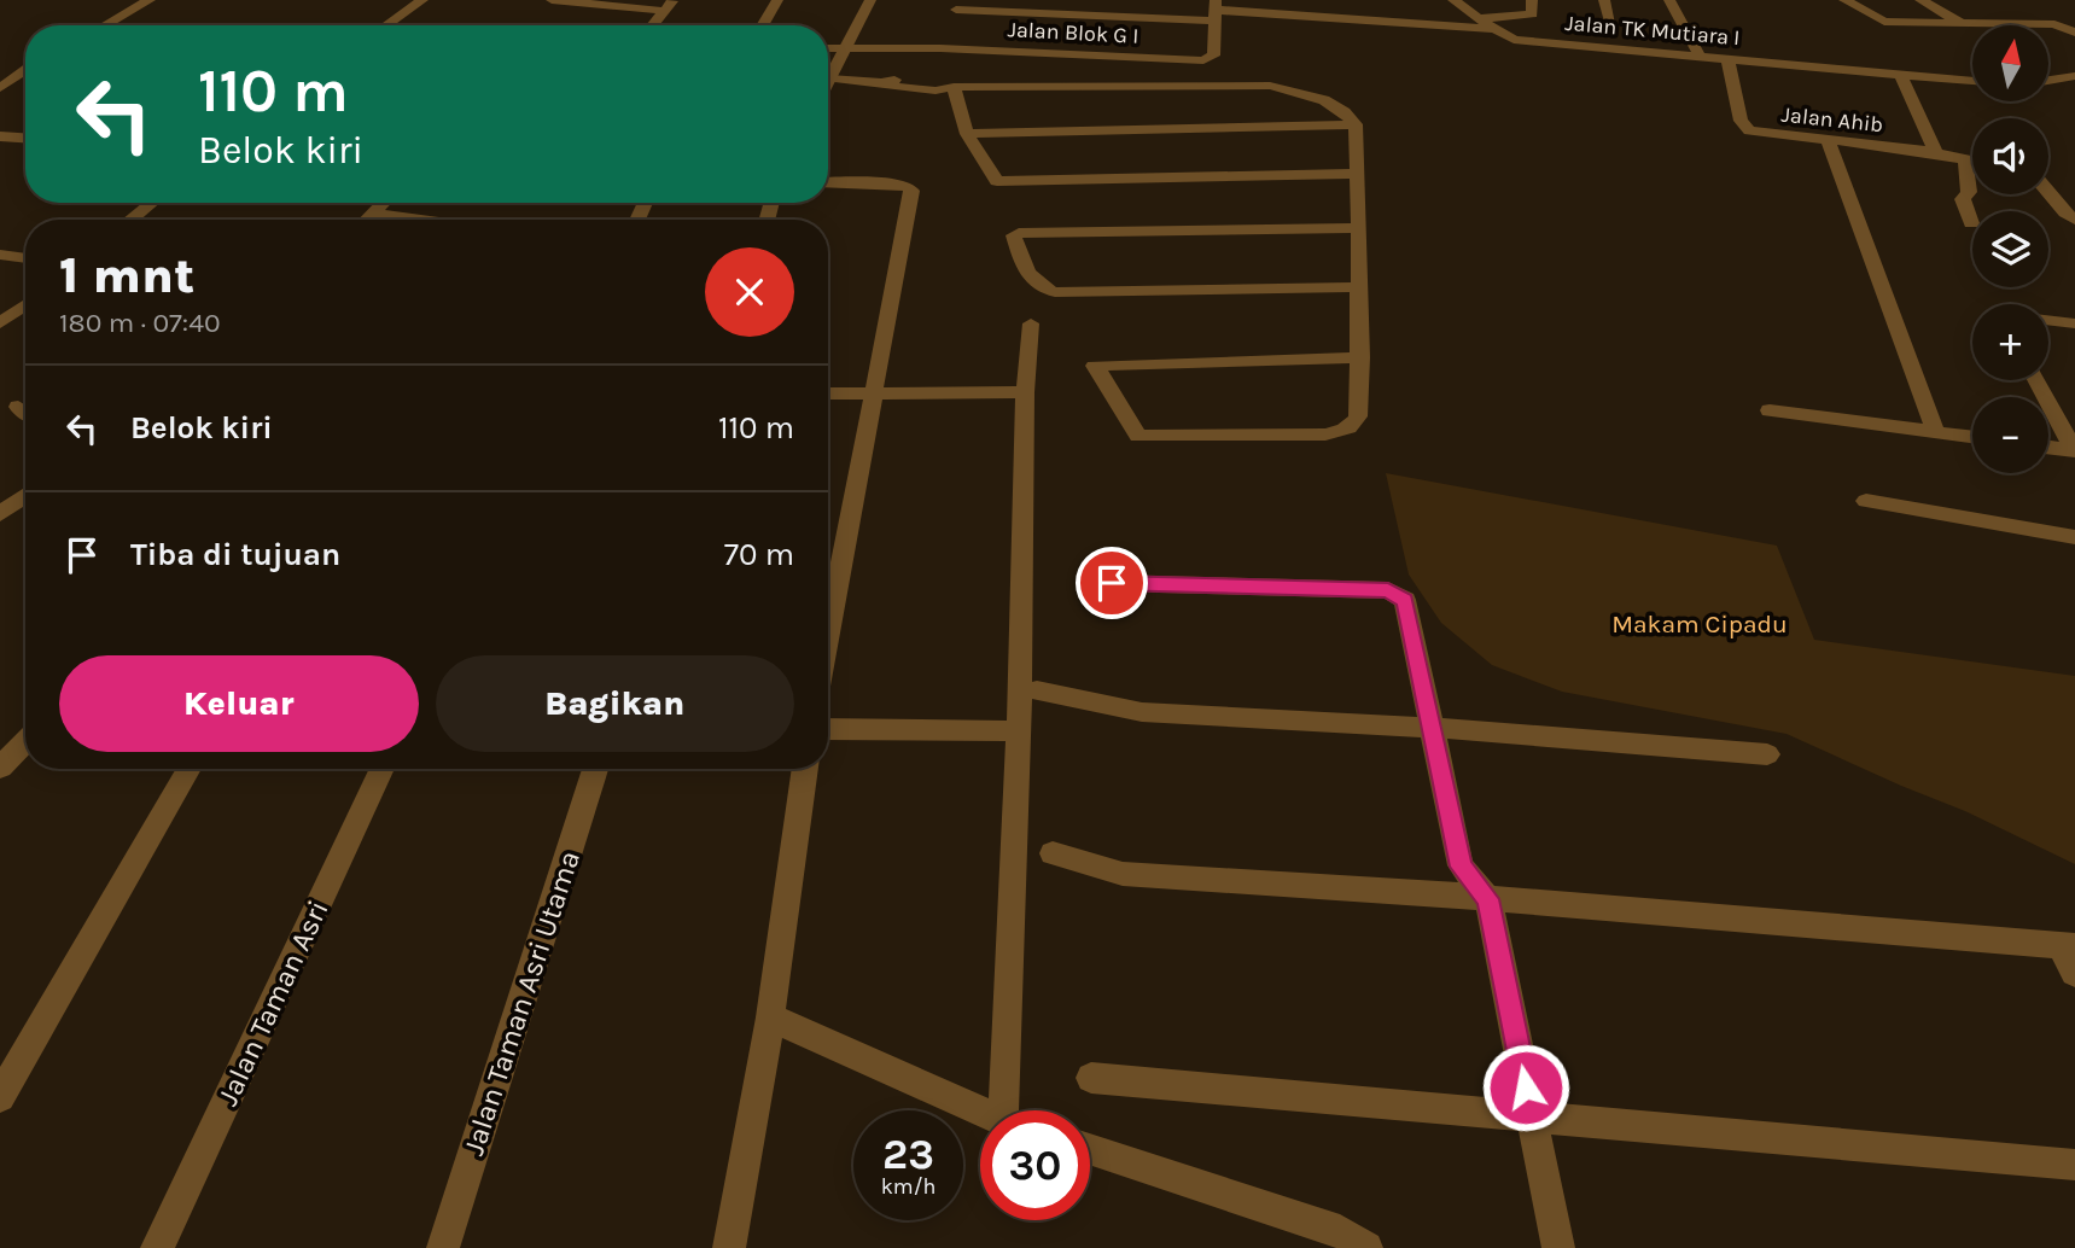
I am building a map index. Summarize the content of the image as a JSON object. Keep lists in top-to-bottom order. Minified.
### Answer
{"streets":{"street":["Jalan TK Mutiara I","Jalan Blok G I","Jalan Ahib","Jalan Taman Asri","Jalan Taman Asri Utama"]},"crossings":[["Jalan TK Mutiara I","Jalan Blok G I"],["Jalan TK Mutiara I","Jalan Ahib"]],"parks":["Makam Cipadu"],"north":"top","page":{"map_buttons":["+","−"],"turn":["110 m","Belok kiri"],"heading":["1 mnt","180 m · 07:40"],"list":[{"name":"Belok kiri","value":"110 m"},{"name":"Tiba di tujuan","value":"70 m"}],"buttons":["Keluar","Bagikan"],"speed":"23 km/h","limit":"30"}}
